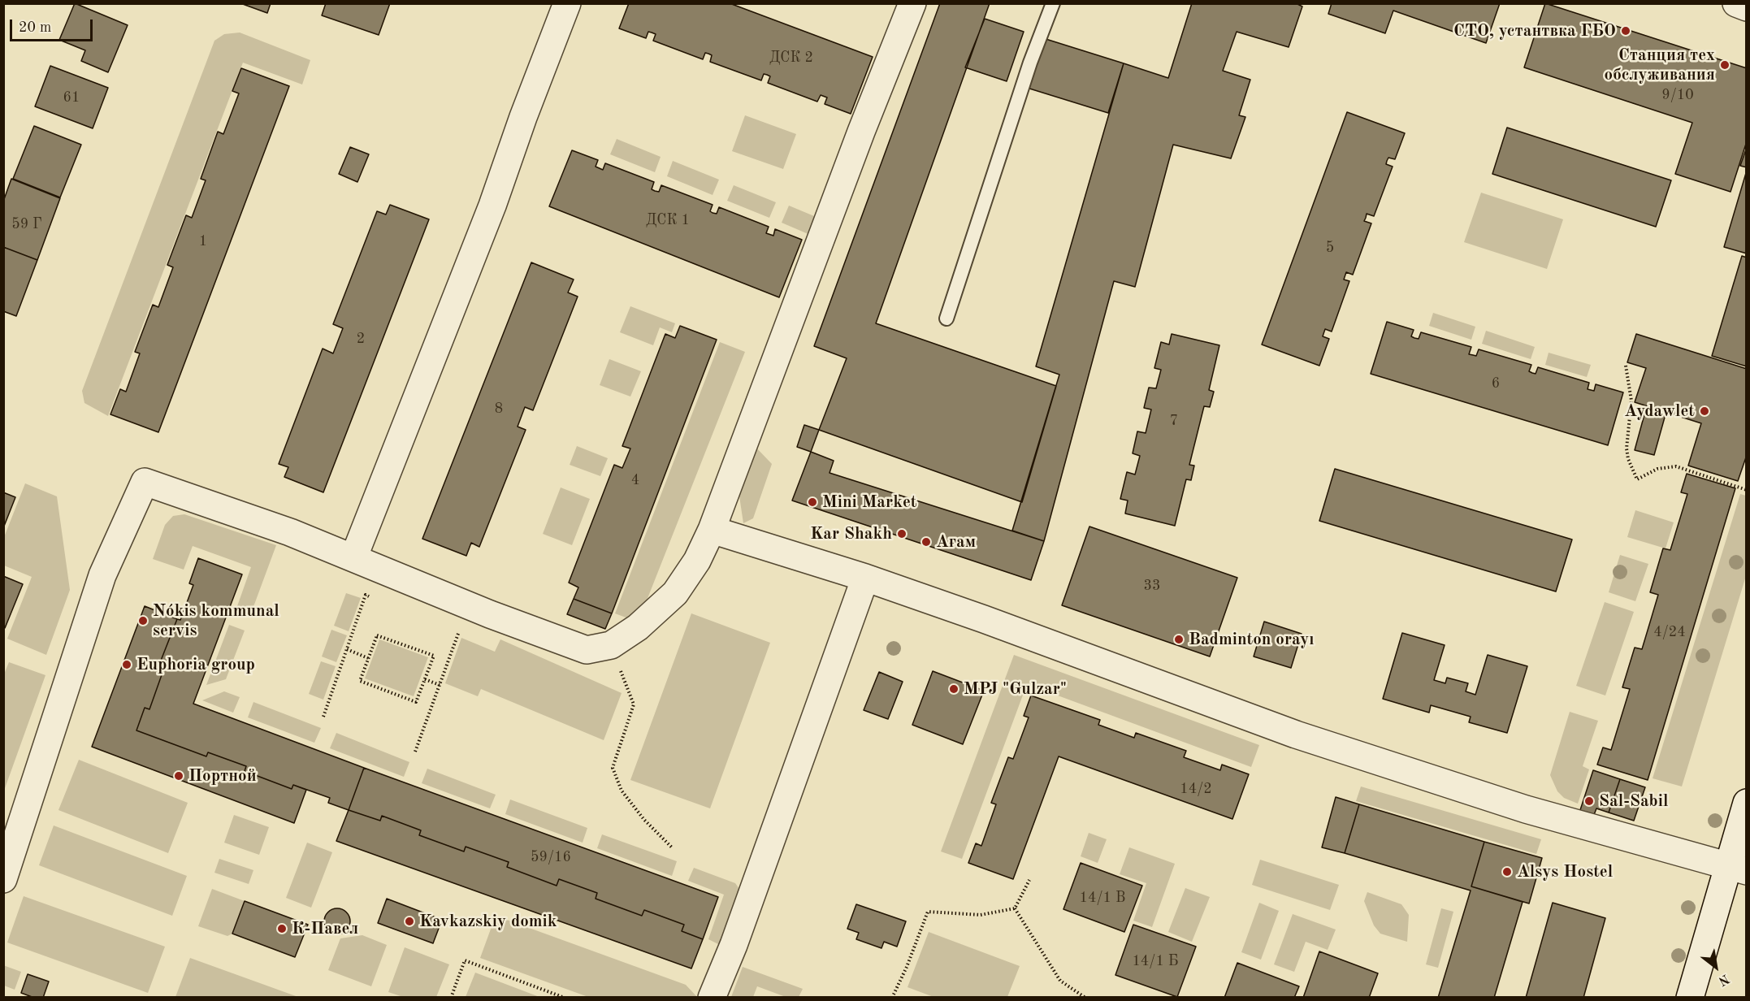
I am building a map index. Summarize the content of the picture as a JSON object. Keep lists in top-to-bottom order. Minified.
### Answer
{"places":["СТО, устантвка ГБО","Станция тех обслуживания","Aydawlet","Mini Market","Kar Shakh","Ағам","Nókis kommunal servis","Badminton orayı","Euphoria group","MPJ \"Gulzar\"","Портной","Sal-Sabil","Alsys Hostel","Kavkazskiy domik","К-Павел"],"house_numbers":["ДСК 2","9/10","61","ДСК 1","59 Г","1","5","2","6","8","7","4","33","4/24","14/2","59/16","14/1 В","14/1 Б"],"scale_bar":"20 m","north":"bottom right"}
